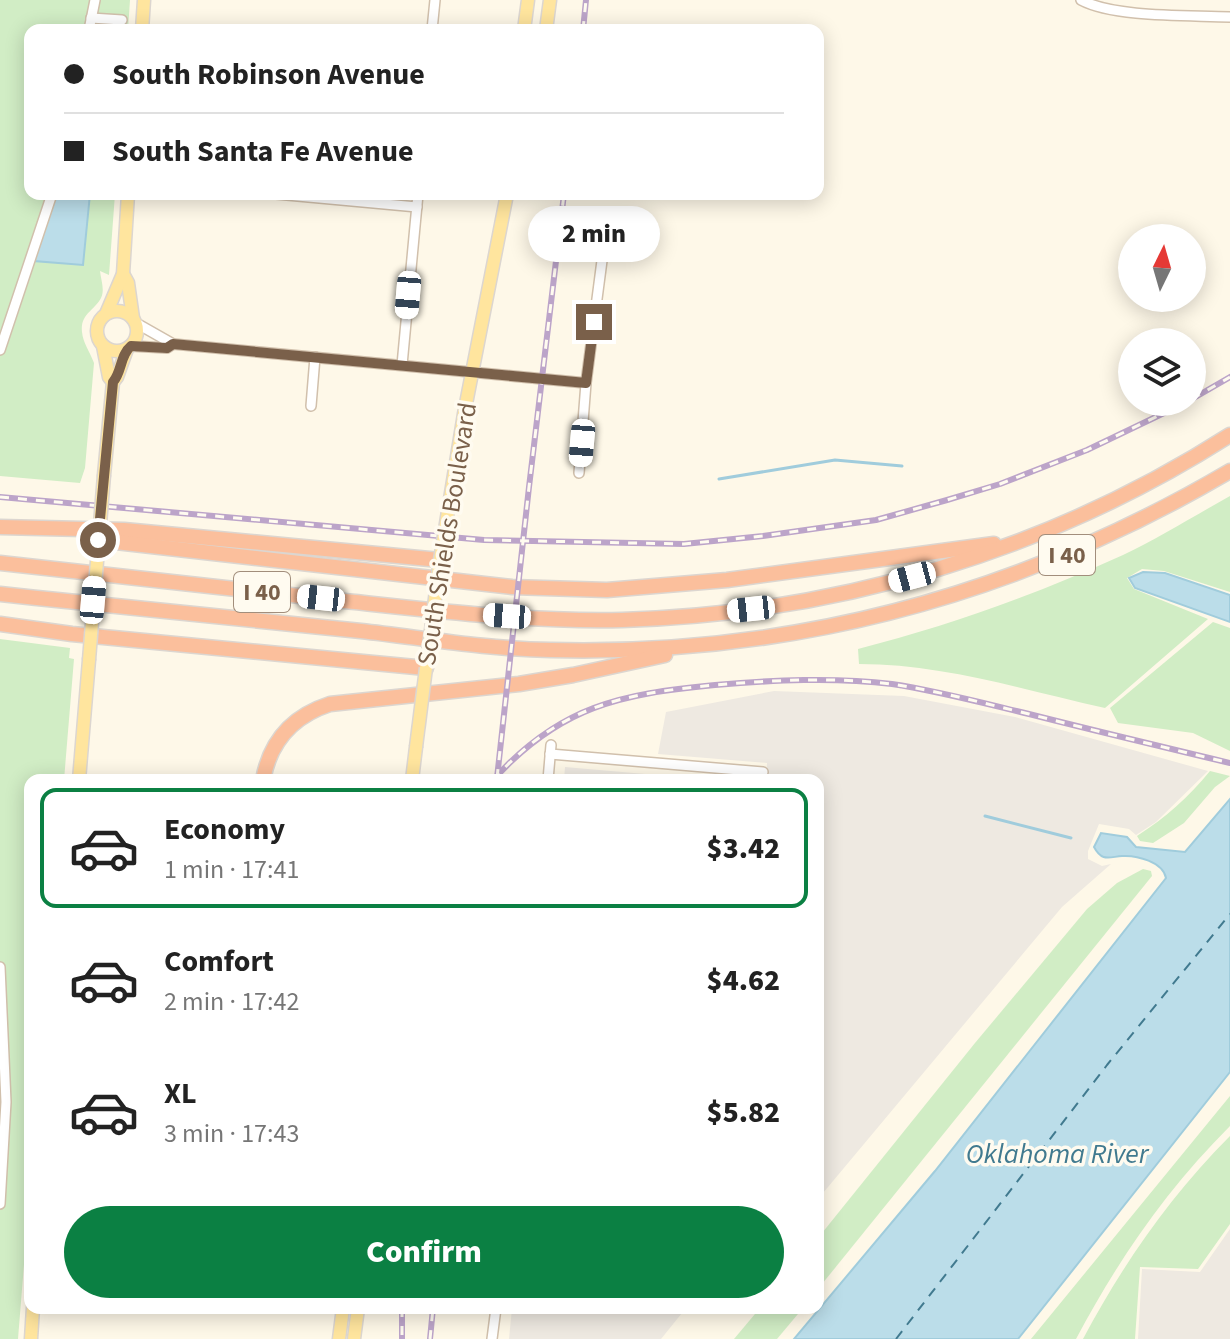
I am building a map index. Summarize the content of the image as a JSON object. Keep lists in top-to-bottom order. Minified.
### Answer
{"streets":{"highway":["I 40"],"main road":["South Shields Boulevard"]},"water":["Oklahoma River"],"north":"top","page":{"banner":["South Robinson Avenue","South Santa Fe Avenue"],"bubble":"2 min","list":[{"name":"Economy","note":"1 min · 17:41","value":"$3.42"},{"name":"Comfort","note":"2 min · 17:42","value":"$4.62"},{"name":"XL","note":"3 min · 17:43","value":"$5.82"}],"buttons":"Confirm"}}
